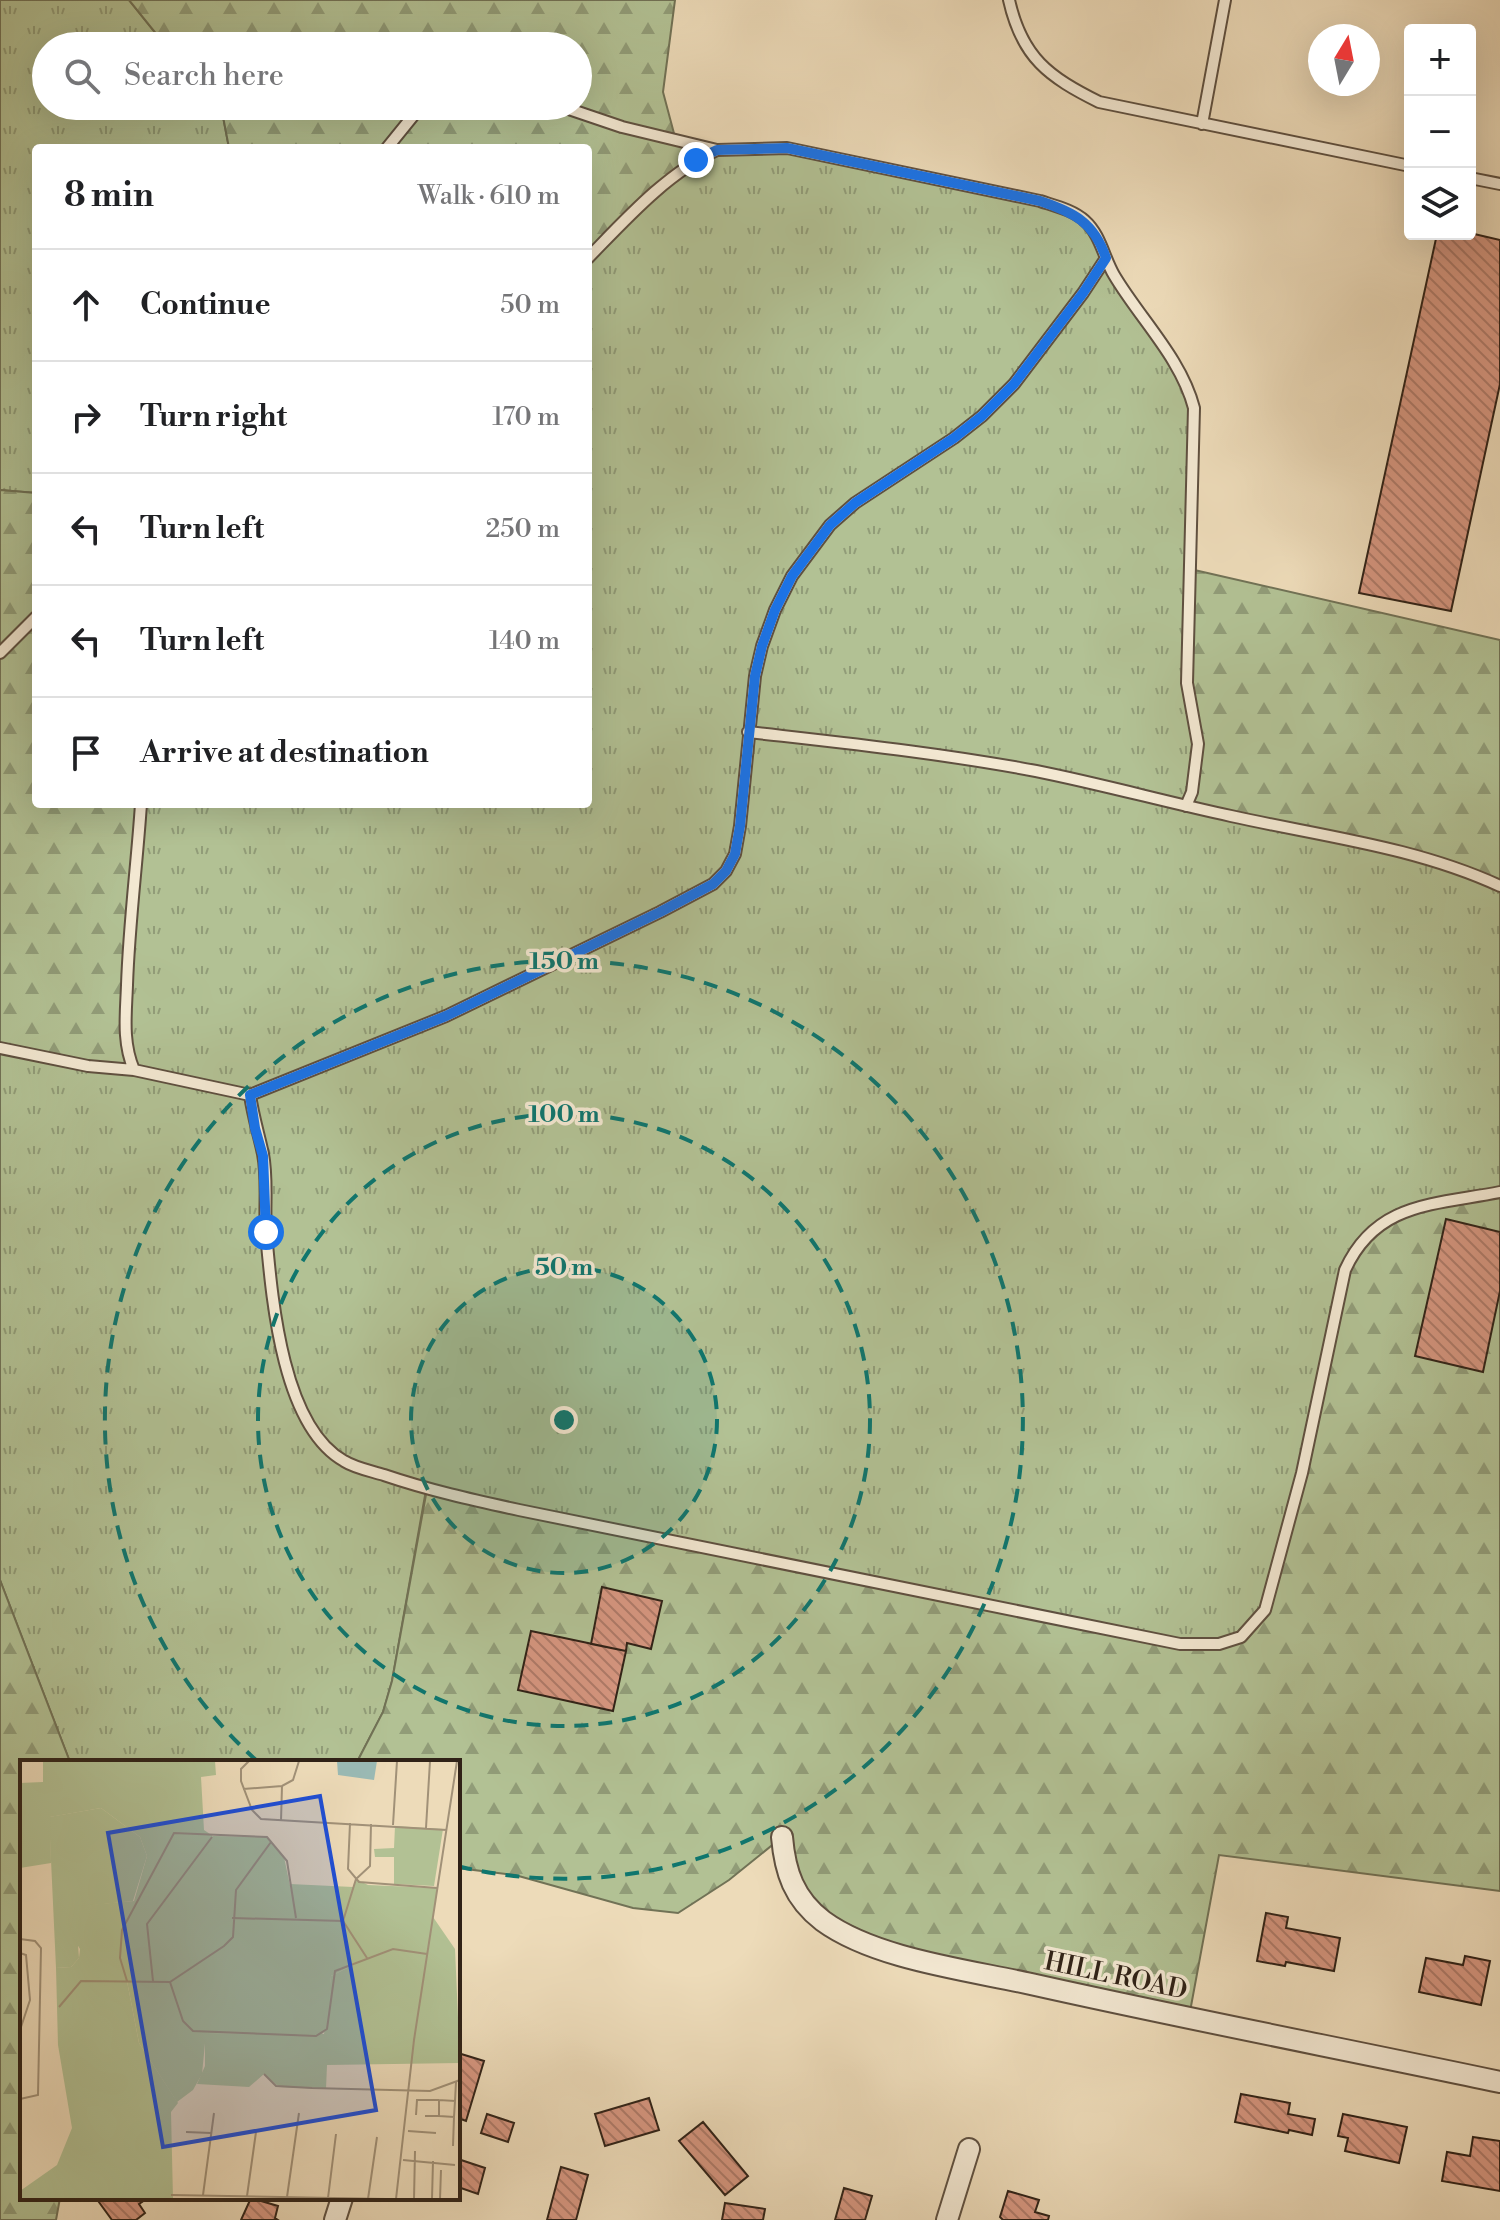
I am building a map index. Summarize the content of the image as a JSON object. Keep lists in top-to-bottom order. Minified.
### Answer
{"streets":{"street":["HILL ROAD"]},"north":"top","page":{"map_buttons":["+","−"],"search":"Search here","heading":["8 min","Walk · 610 m"],"list":[["Continue","50 m"],["Turn right","170 m"],["Turn left","250 m"],["Turn left","140 m"],"Arrive at destination"]},"rings":["150 m","100 m","50 m"]}
